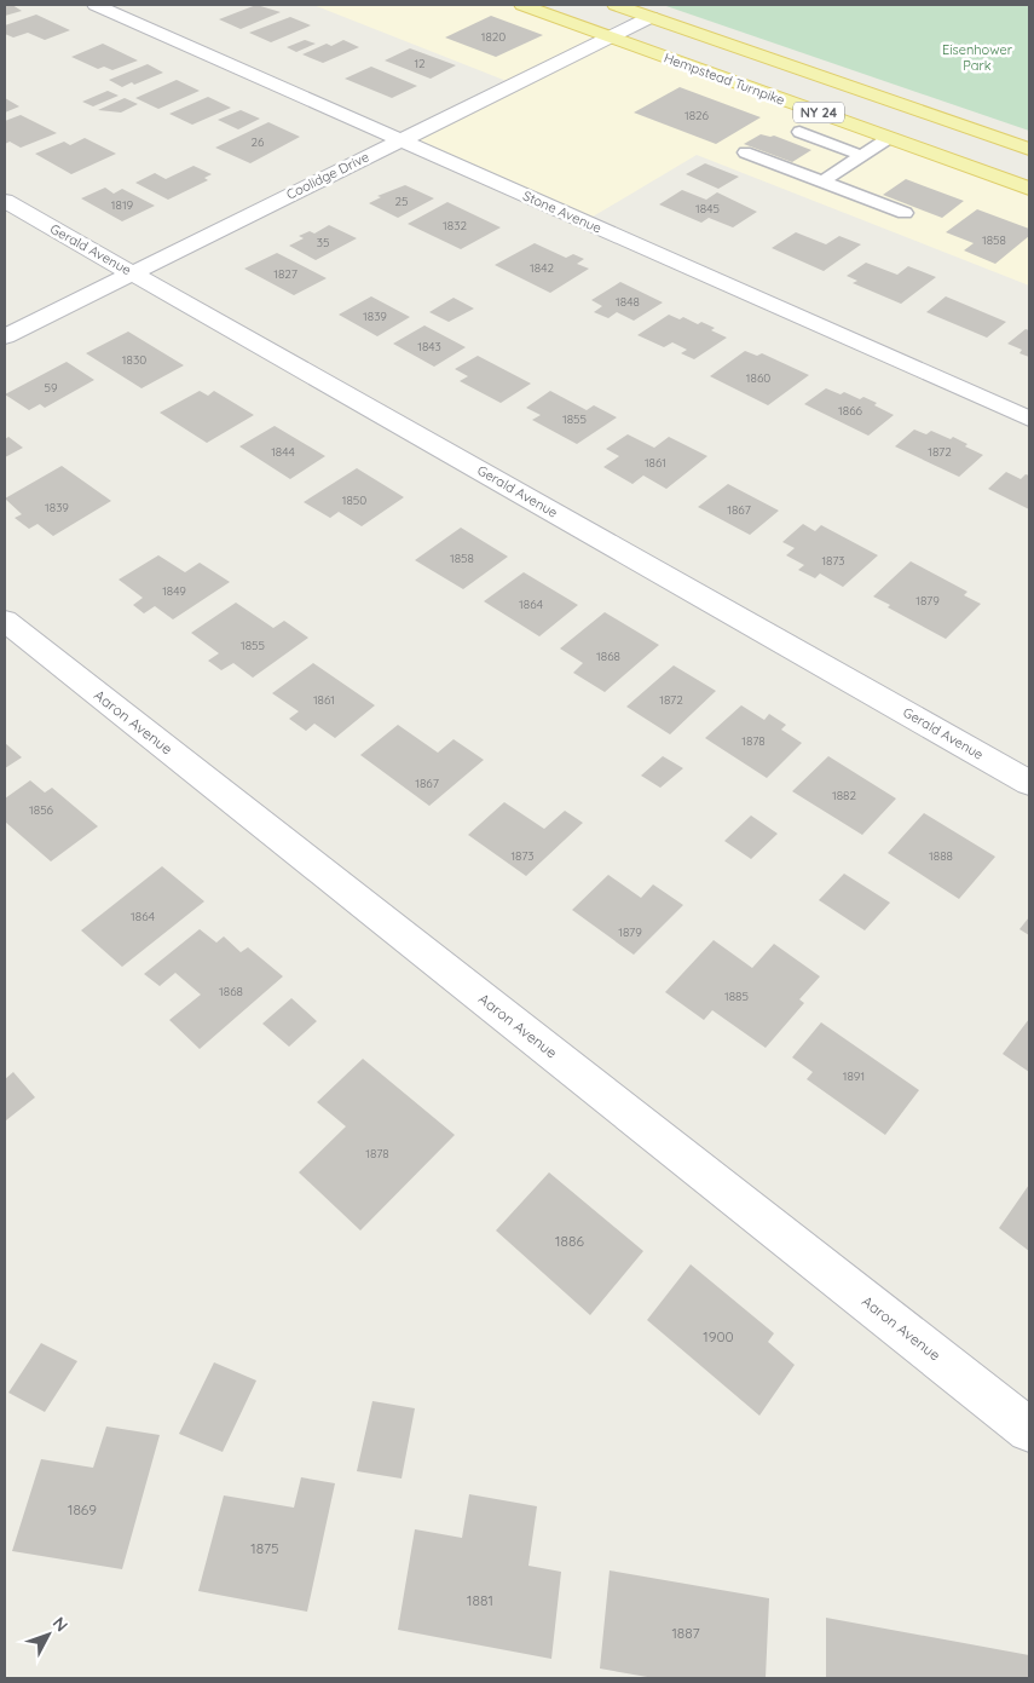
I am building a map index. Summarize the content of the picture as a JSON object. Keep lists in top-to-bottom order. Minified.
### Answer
{"streets":{"main road":["Hempstead Turnpike","NY 24"],"street":["Coolidge Drive","Stone Avenue","Gerald Avenue","Aaron Avenue"]},"crossings":[["Hempstead Turnpike","Coolidge Drive"],["NY 24","Coolidge Drive"],["Coolidge Drive","Stone Avenue"],["Coolidge Drive","Gerald Avenue"]],"parks":["Eisenhower Park"],"house_numbers":["1820","12","1826","26","25","1819","1845","1832","1858","35","1842","1827","1848","1839","1843","1830","1860","59","1866","1855","1844","1872","1861","1850","1839","1867","1858","1873","1849","1879","1864","1855","1868","1861","1872","1878","1867","1882","1856","1873","1888","1864","1879","1868","1885","1891","1878","1886","1900","1869","1875","1881","1887"],"north":"top right"}
